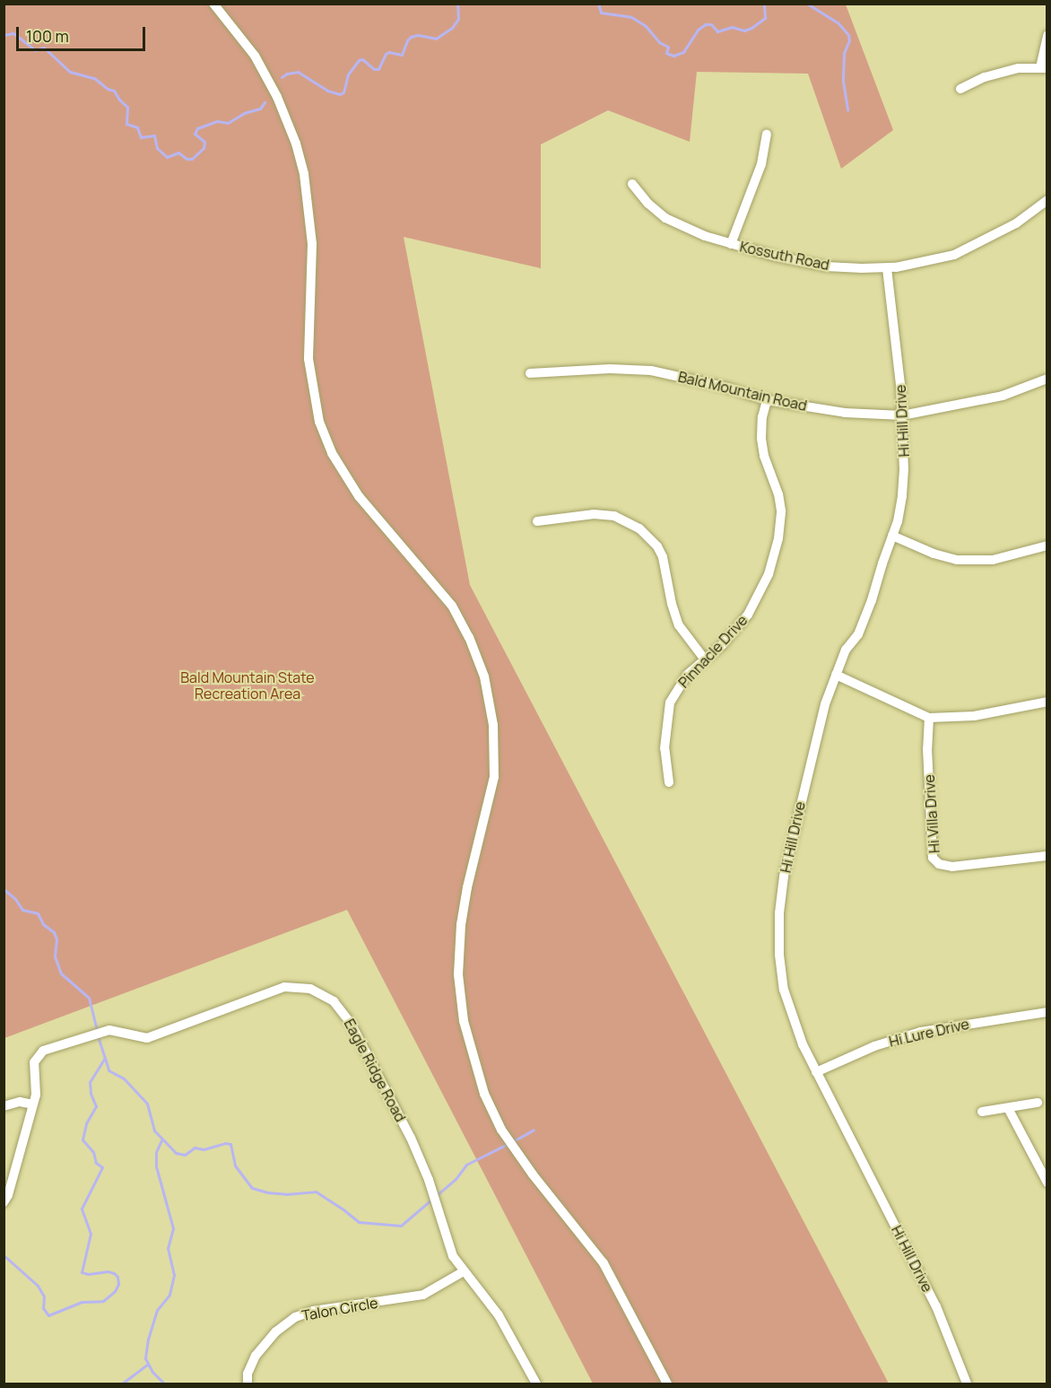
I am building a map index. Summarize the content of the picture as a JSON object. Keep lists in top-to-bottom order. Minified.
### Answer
{"streets":{"street":["Kossuth Road","Bald Mountain Road","Hi Hill Drive","Pinnacle Drive","Hi Villa Drive","Hi Lure Drive","Eagle Ridge Road","Talon Circle"]},"crossings":[["Kossuth Road","Hi Hill Drive"],["Bald Mountain Road","Hi Hill Drive"],["Bald Mountain Road","Pinnacle Drive"],["Hi Hill Drive","Hi Lure Drive"],["Eagle Ridge Road","Talon Circle"]],"parks":["Bald Mountain State Recreation Area"],"scale_bar":"100 m"}
